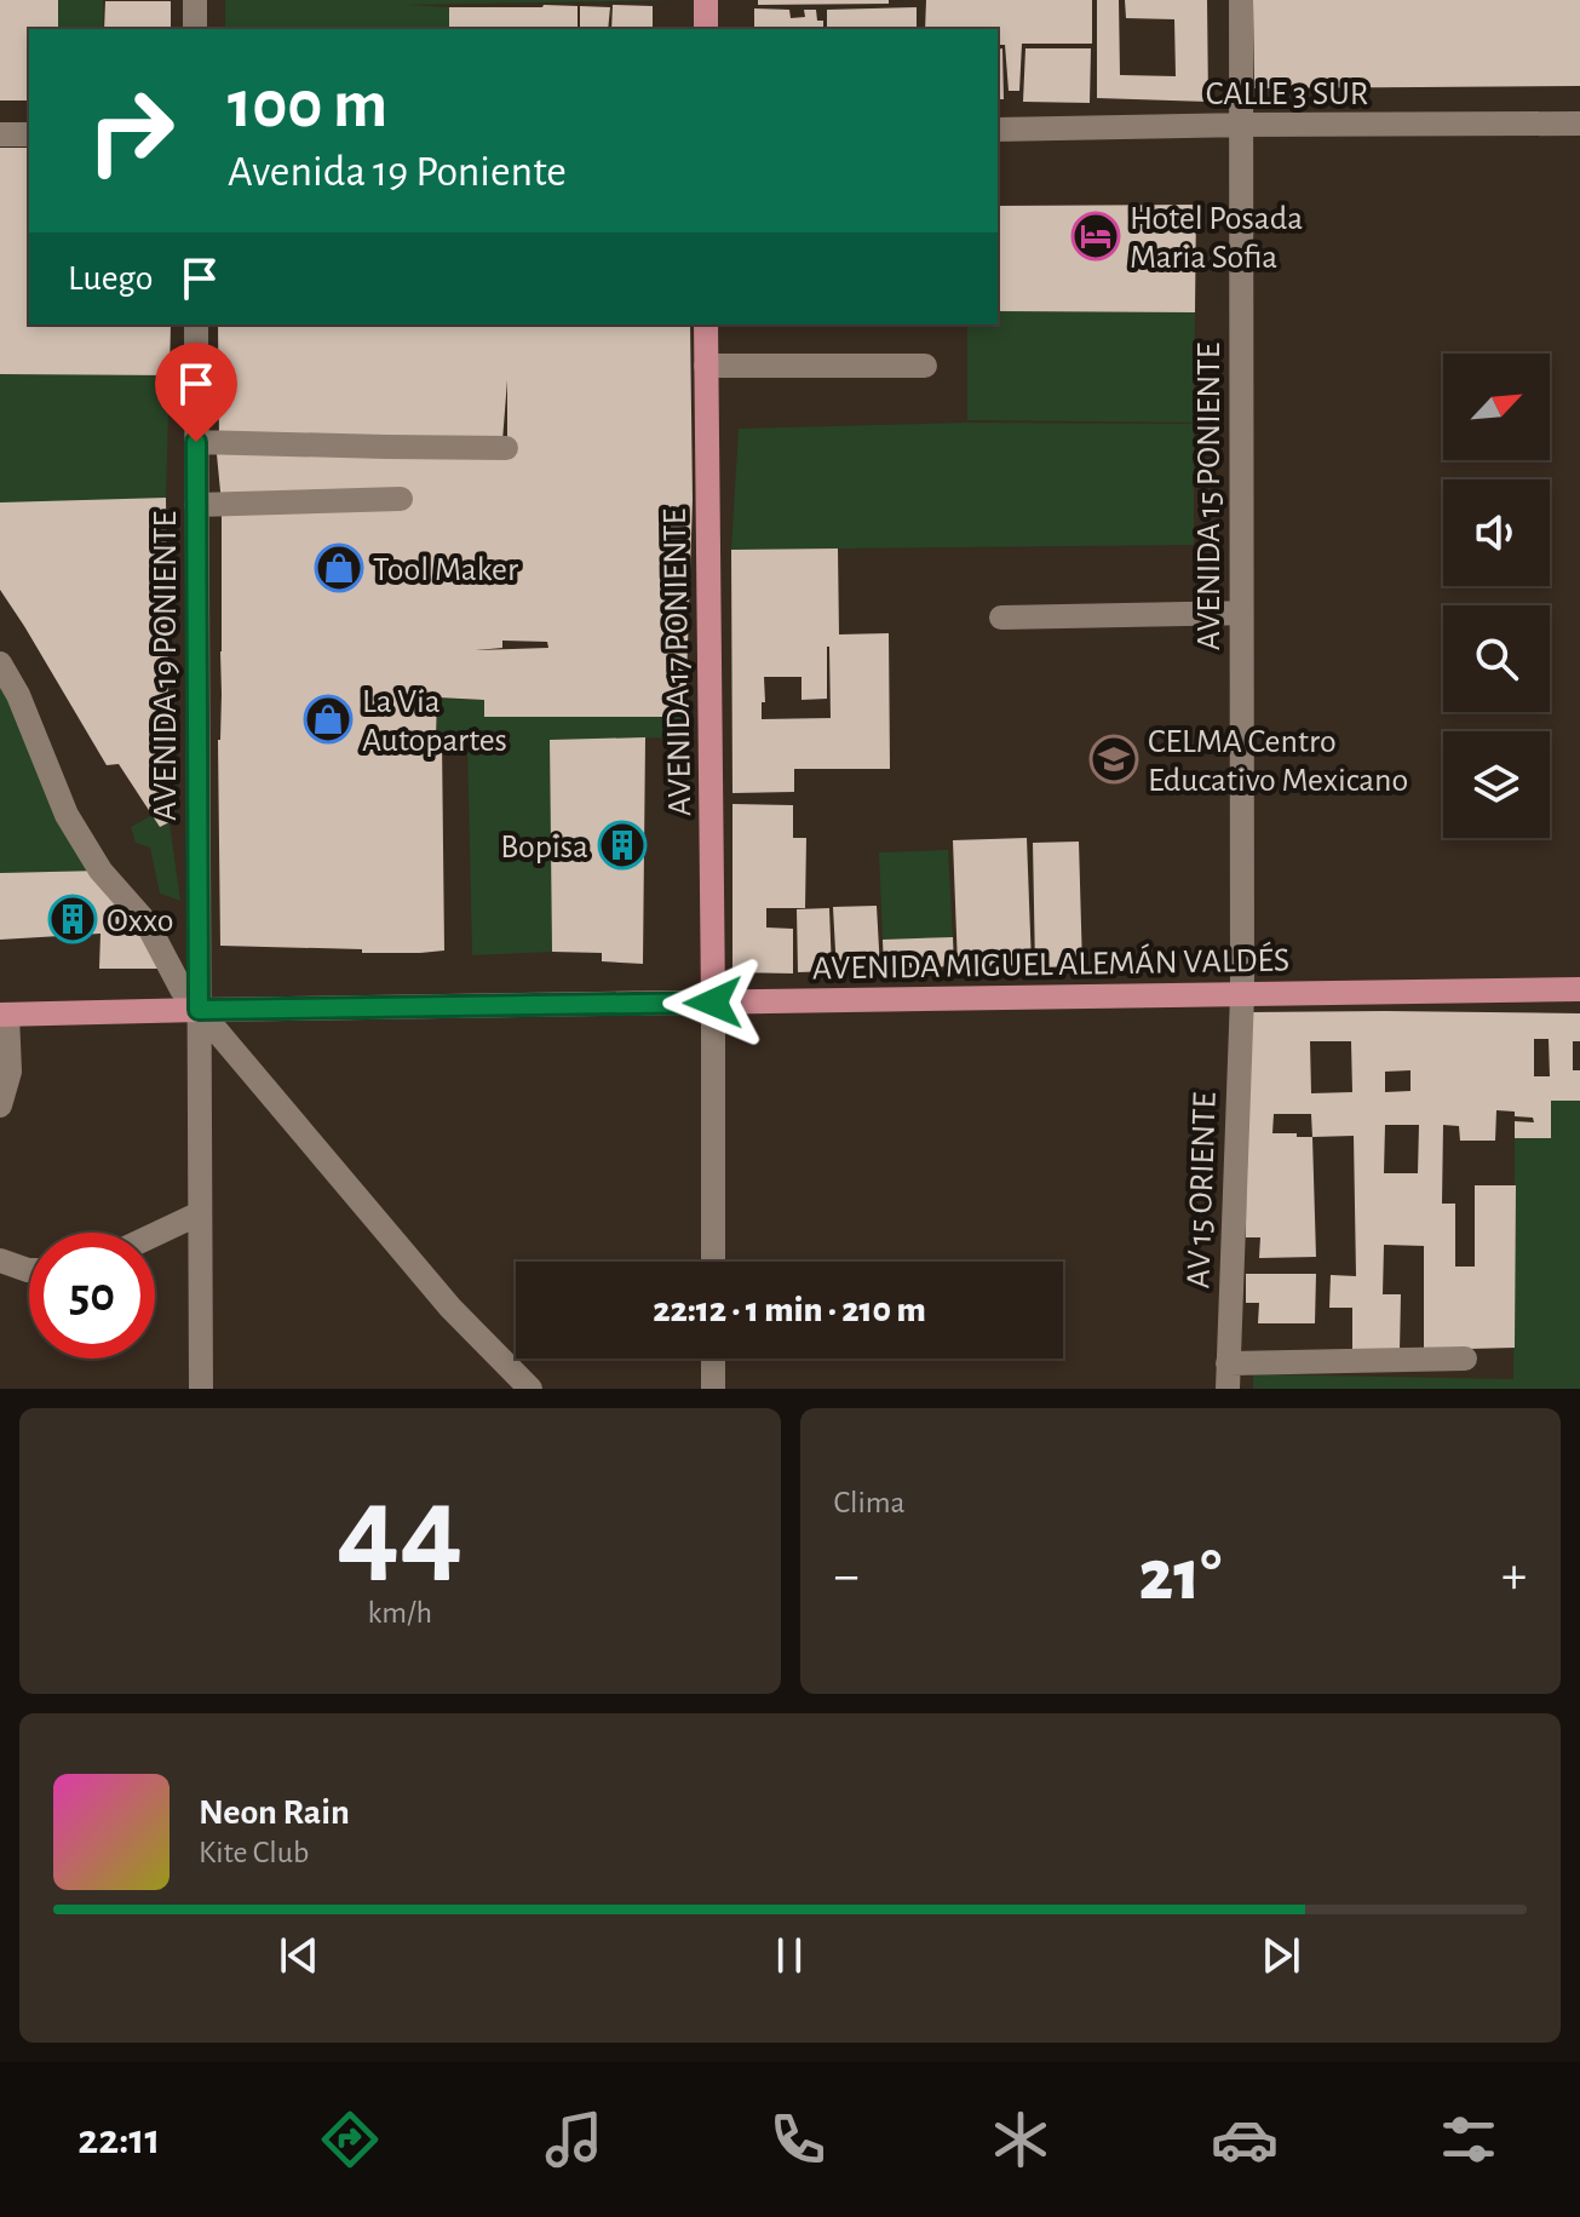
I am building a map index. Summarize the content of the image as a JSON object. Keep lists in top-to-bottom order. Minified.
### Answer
{"streets":{"main road":["AVENIDA 17 PONIENTE","AVENIDA MIGUEL ALEMÁN VALDÉS"],"street":["CALLE 3 SUR","AVENIDA 15 PONIENTE","AVENIDA 19 PONIENTE","AV 15 ORIENTE"]},"crossings":[["CALLE 3 SUR","AVENIDA 15 PONIENTE"],["AVENIDA 15 PONIENTE","AVENIDA MIGUEL ALEMÁN VALDÉS"],["AVENIDA 15 PONIENTE","AV 15 ORIENTE"],["AVENIDA 17 PONIENTE","AVENIDA MIGUEL ALEMÁN VALDÉS"],["AVENIDA 19 PONIENTE","AVENIDA MIGUEL ALEMÁN VALDÉS"],["AVENIDA MIGUEL ALEMÁN VALDÉS","AV 15 ORIENTE"]],"places":{"hotel":["Hotel Posada Maria Sofia"],"shop":["Tool Maker","La Via Autopartes"],"school or university":["CELMA Centro Educativo Mexicano"],"building":["Bopisa","Oxxo"]},"north":"top right","page":{"turn":["100 m","Avenida 19 Poniente"],"then":"Luego","limit":"50","trip":"22:12 · 1 min · 210 m","tile":[["44","km/h"],"Clima"],"heat":["−","21°","+"],"song":["Neon Rain","Kite Club"],"tabs":"22:11"}}
